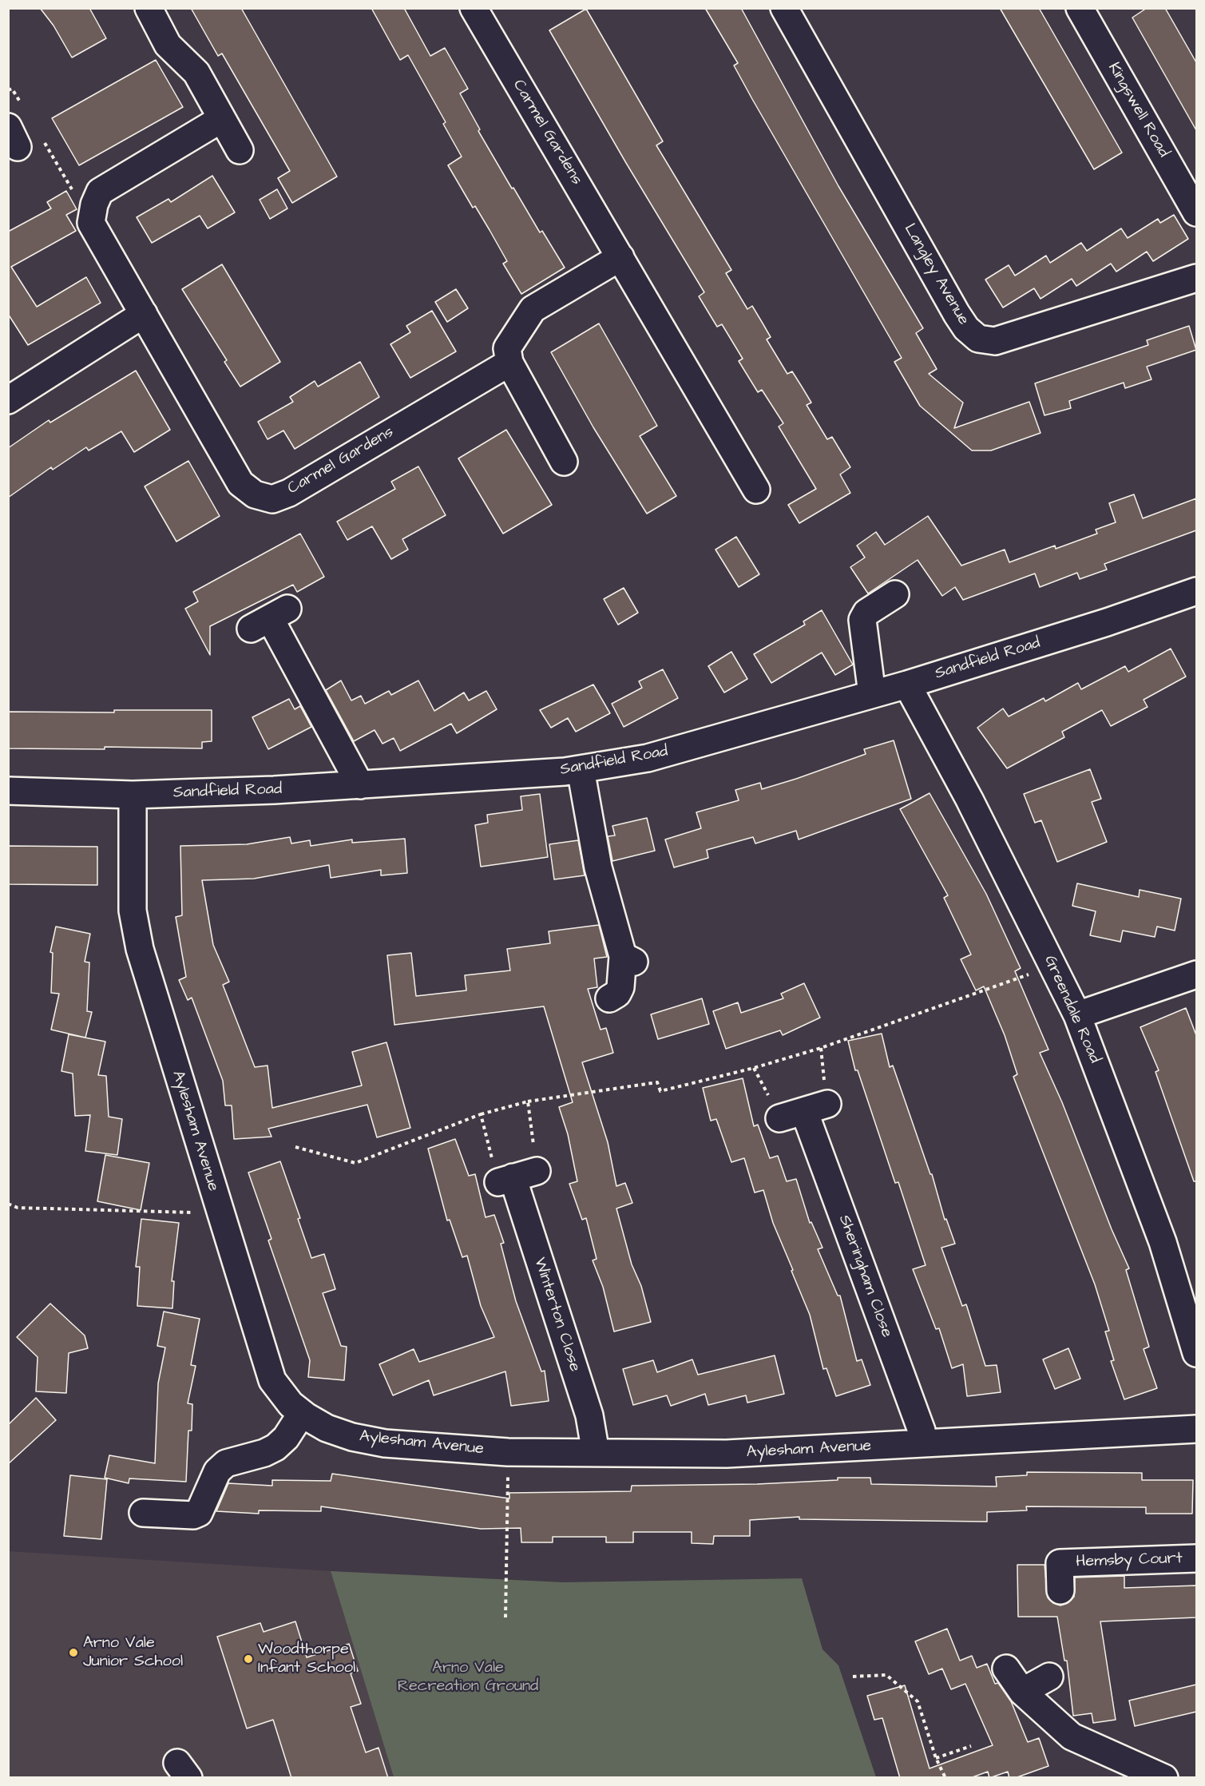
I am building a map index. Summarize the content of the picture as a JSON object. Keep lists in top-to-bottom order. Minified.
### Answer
{"streets":{"street":["Kingswell Road","Carmel Gardens","Langley Avenue","Sandfield Road","Greendale Road","Aylesham Avenue","Sheringham Close","Winterton Close","Hemsby Court"]},"crossings":[["Sandfield Road","Greendale Road"],["Sandfield Road","Aylesham Avenue"],["Aylesham Avenue","Sheringham Close"],["Aylesham Avenue","Winterton Close"]],"parks":["Arno Vale Recreation Ground"],"places":["Arno Vale Junior School","Woodthorpe Infant School"]}
